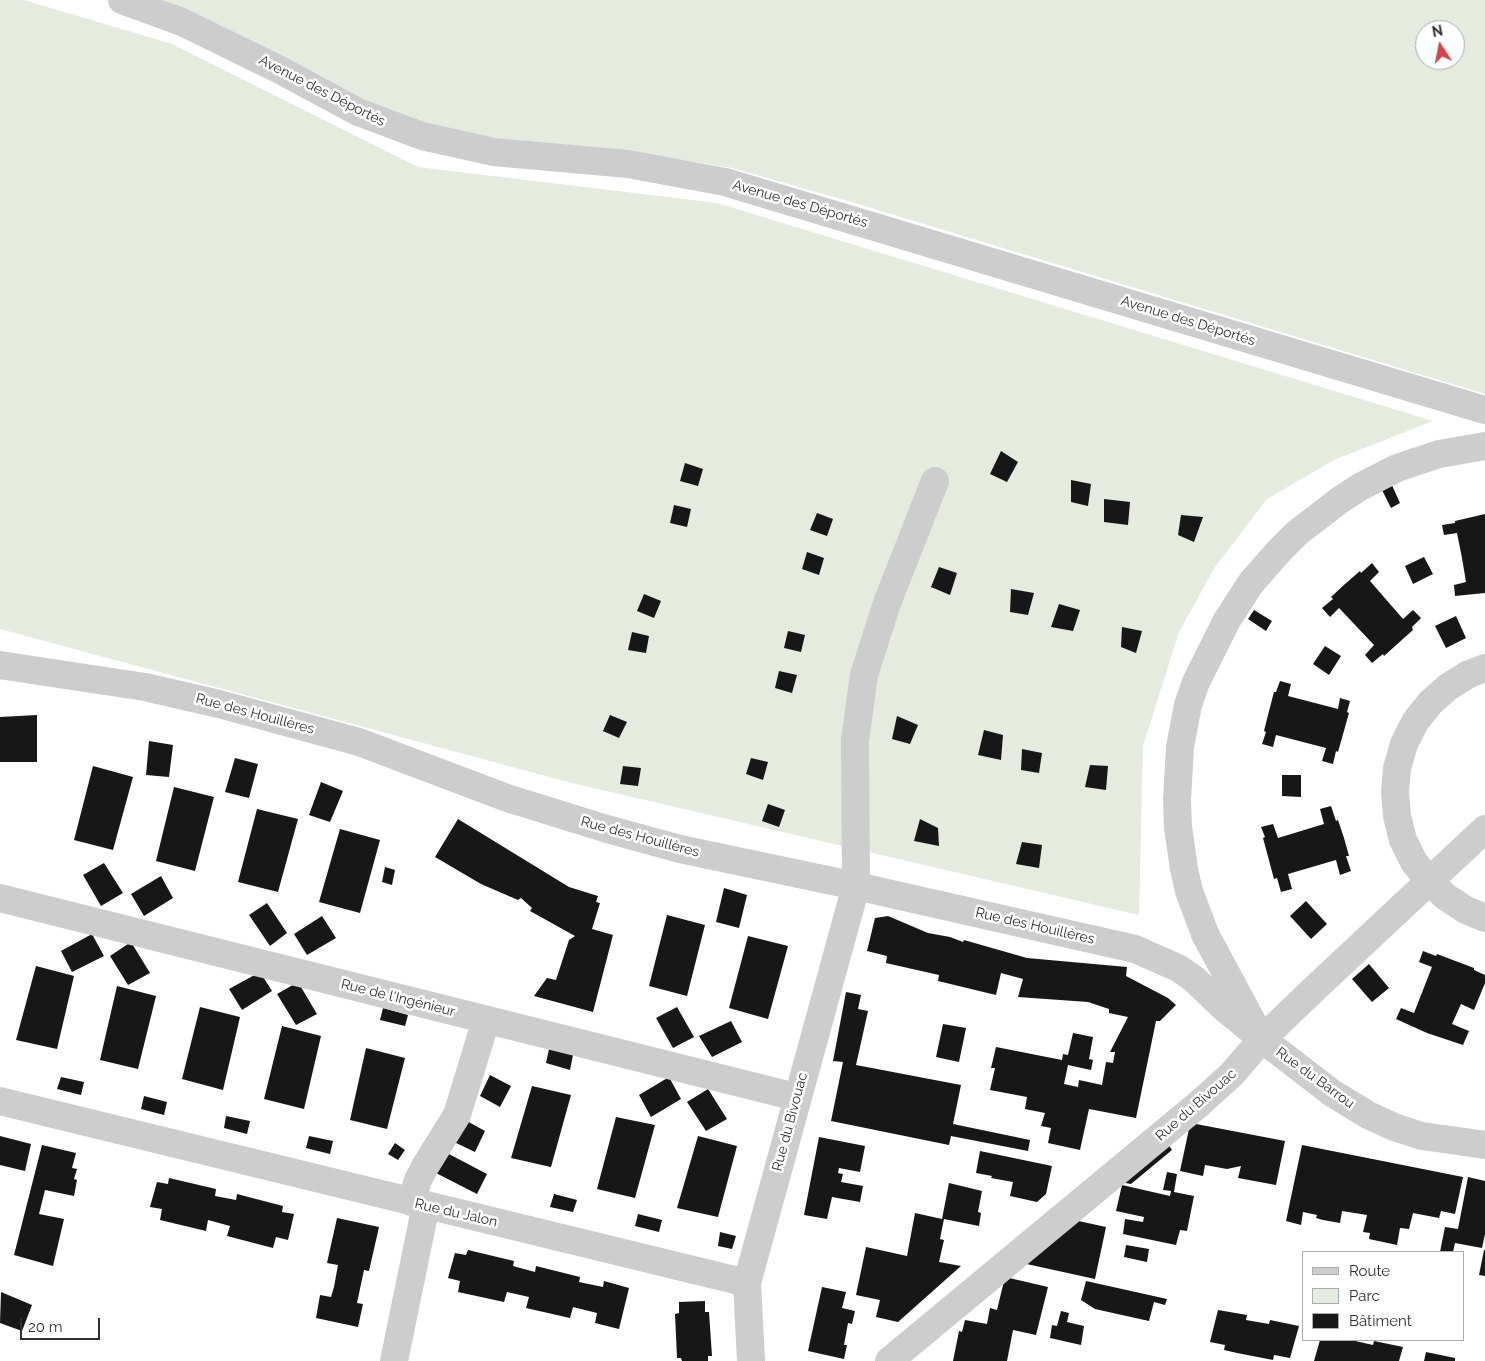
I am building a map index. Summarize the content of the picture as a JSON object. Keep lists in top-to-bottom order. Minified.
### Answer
{"streets":{"street":["Avenue des Déportés","Rue des Houillères","Rue de l'Ingénieur","Rue du Barrou","Rue du Bivouac","Rue du Jalon"]},"crossings":[["Rue des Houillères","Rue du Barrou"],["Rue des Houillères","Rue du Bivouac"],["Rue de l'Ingénieur","Rue du Bivouac"],["Rue du Barrou","Rue du Bivouac"],["Rue du Bivouac","Rue du Jalon"]],"legend":["Route","Parc","Bâtiment"],"scale_bar":"20 m","north":"top"}
